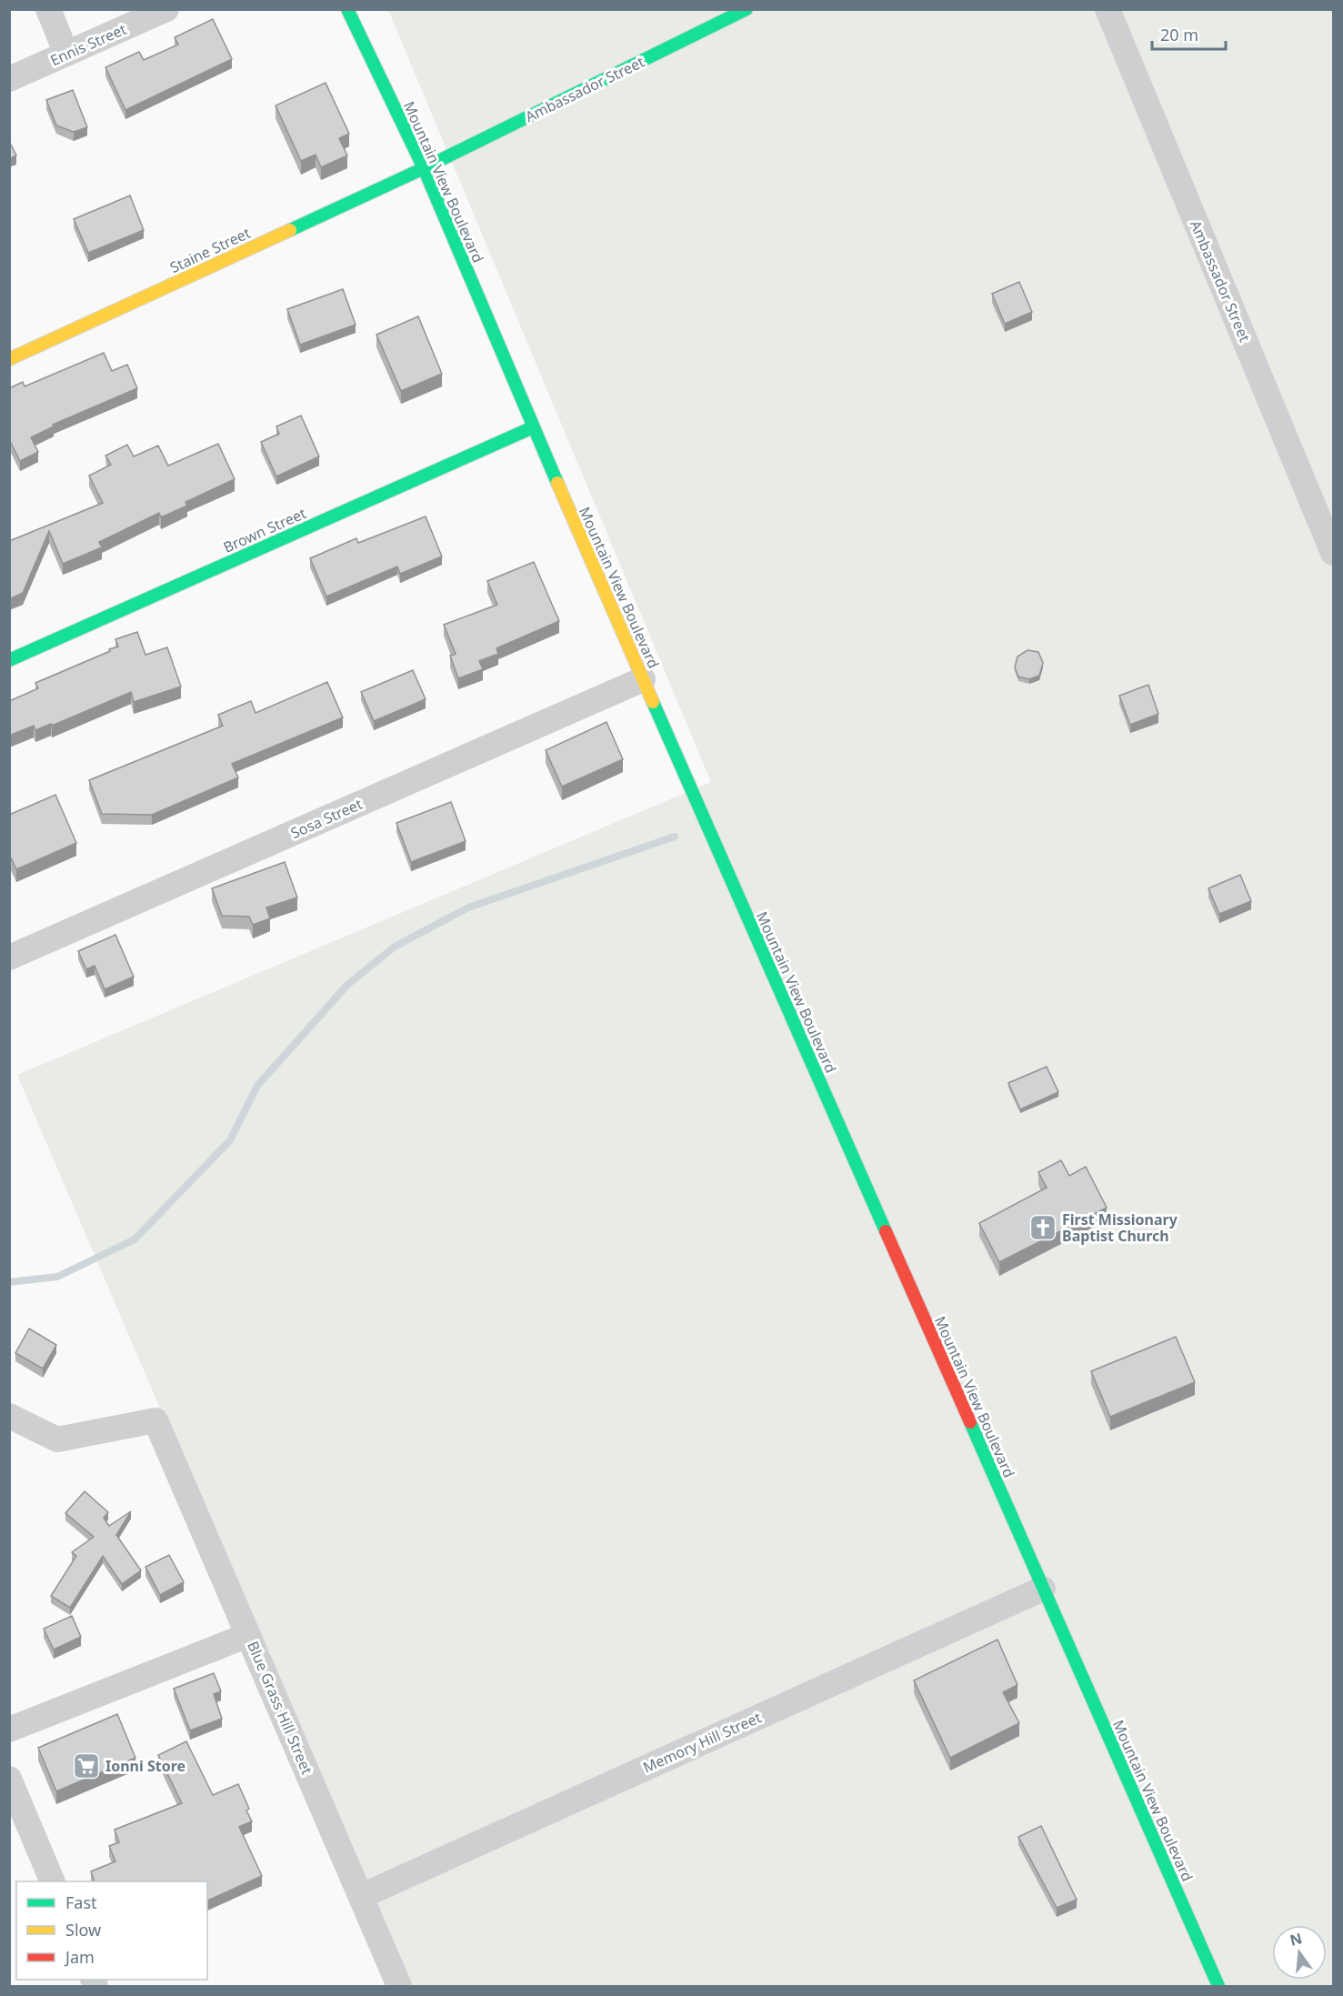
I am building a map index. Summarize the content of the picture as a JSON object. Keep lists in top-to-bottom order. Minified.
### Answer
{"streets":{"street":["Ennis Street","Ambassador Street","Mountain View Boulevard","Staine Street","Brown Street","Sosa Street","Blue Grass Hill Street","Memory Hill Street"]},"crossings":[["Ambassador Street","Mountain View Boulevard"],["Ambassador Street","Staine Street"],["Mountain View Boulevard","Staine Street"],["Mountain View Boulevard","Brown Street"],["Mountain View Boulevard","Sosa Street"],["Mountain View Boulevard","Memory Hill Street"],["Blue Grass Hill Street","Memory Hill Street"]],"places":{"church":["First Missionary Baptist Church"],"supermarket":["Ionni Store"]},"legend":["Fast","Slow","Jam"],"scale_bar":"20 m","north":"top"}
